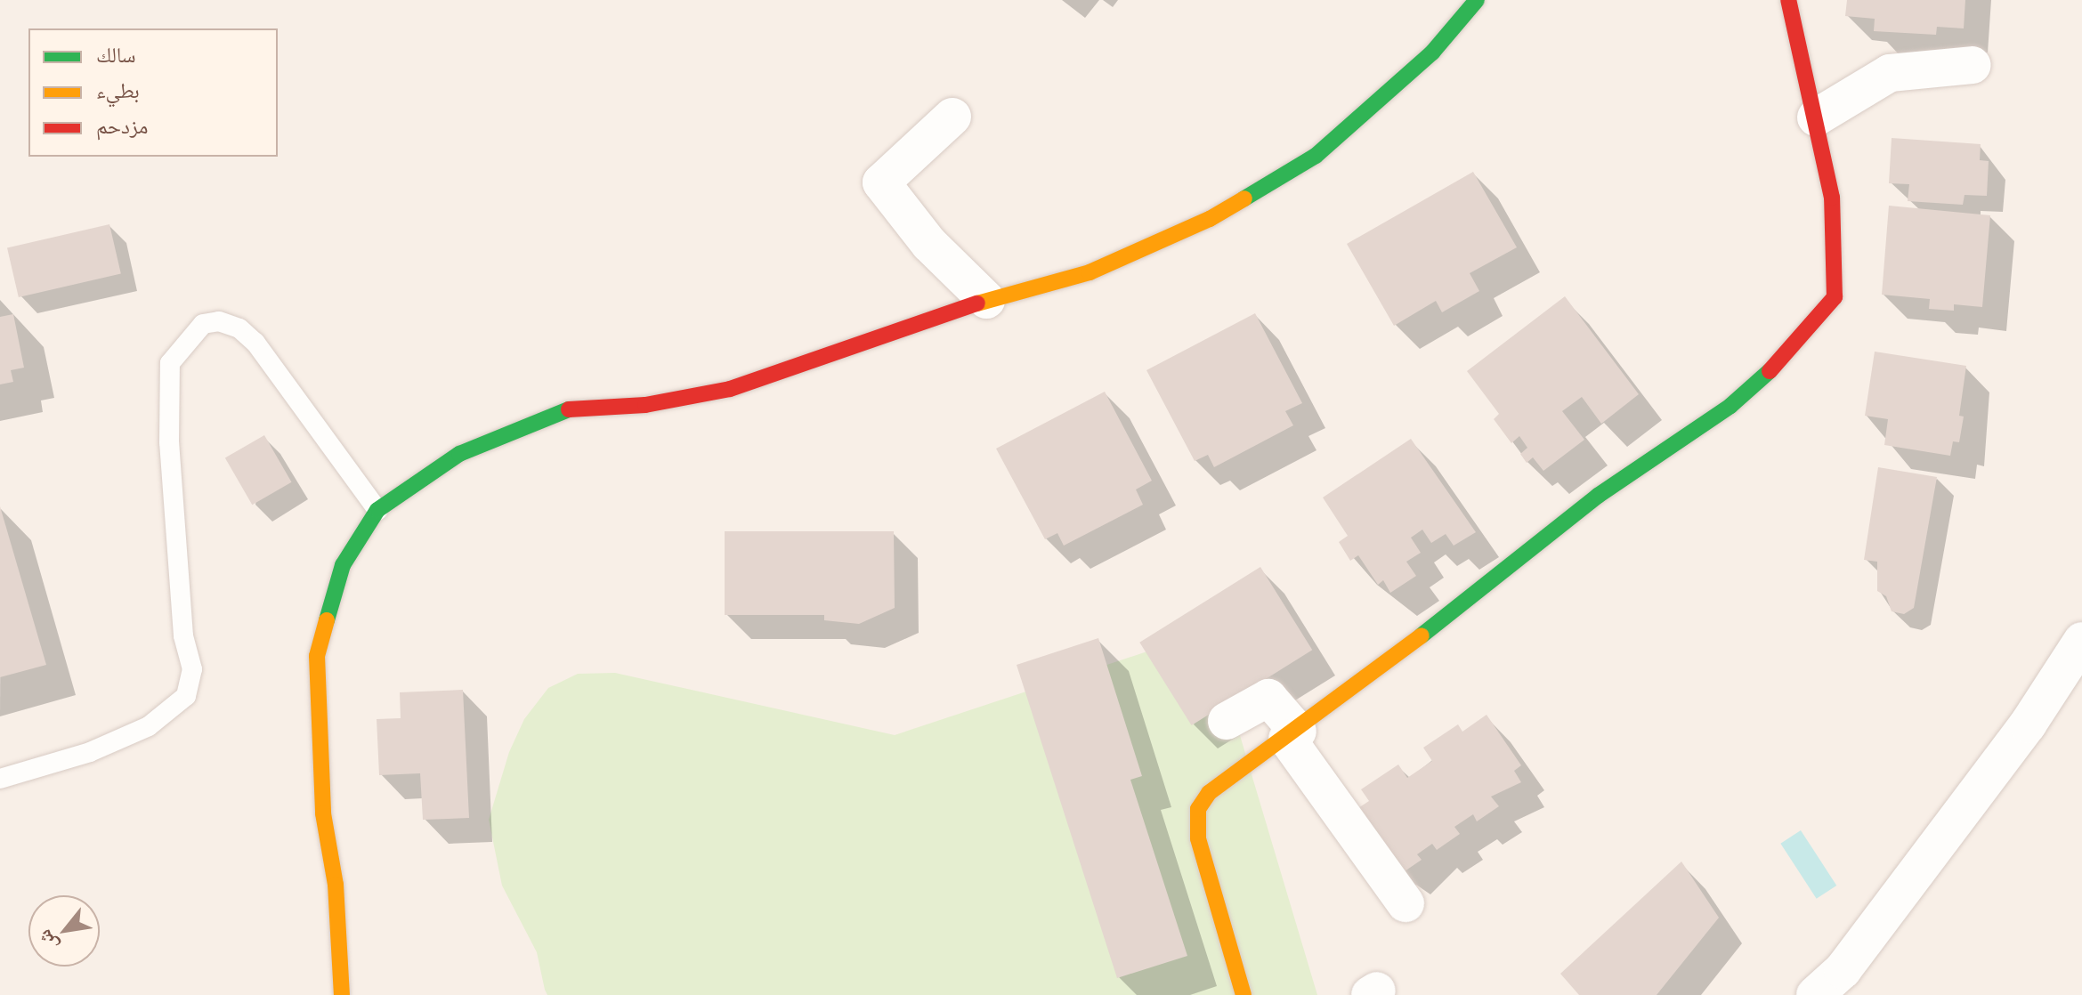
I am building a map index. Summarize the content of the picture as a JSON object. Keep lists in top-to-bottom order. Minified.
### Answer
{"legend":["سالك","بطيء","مزدحم"],"north":"bottom left"}
